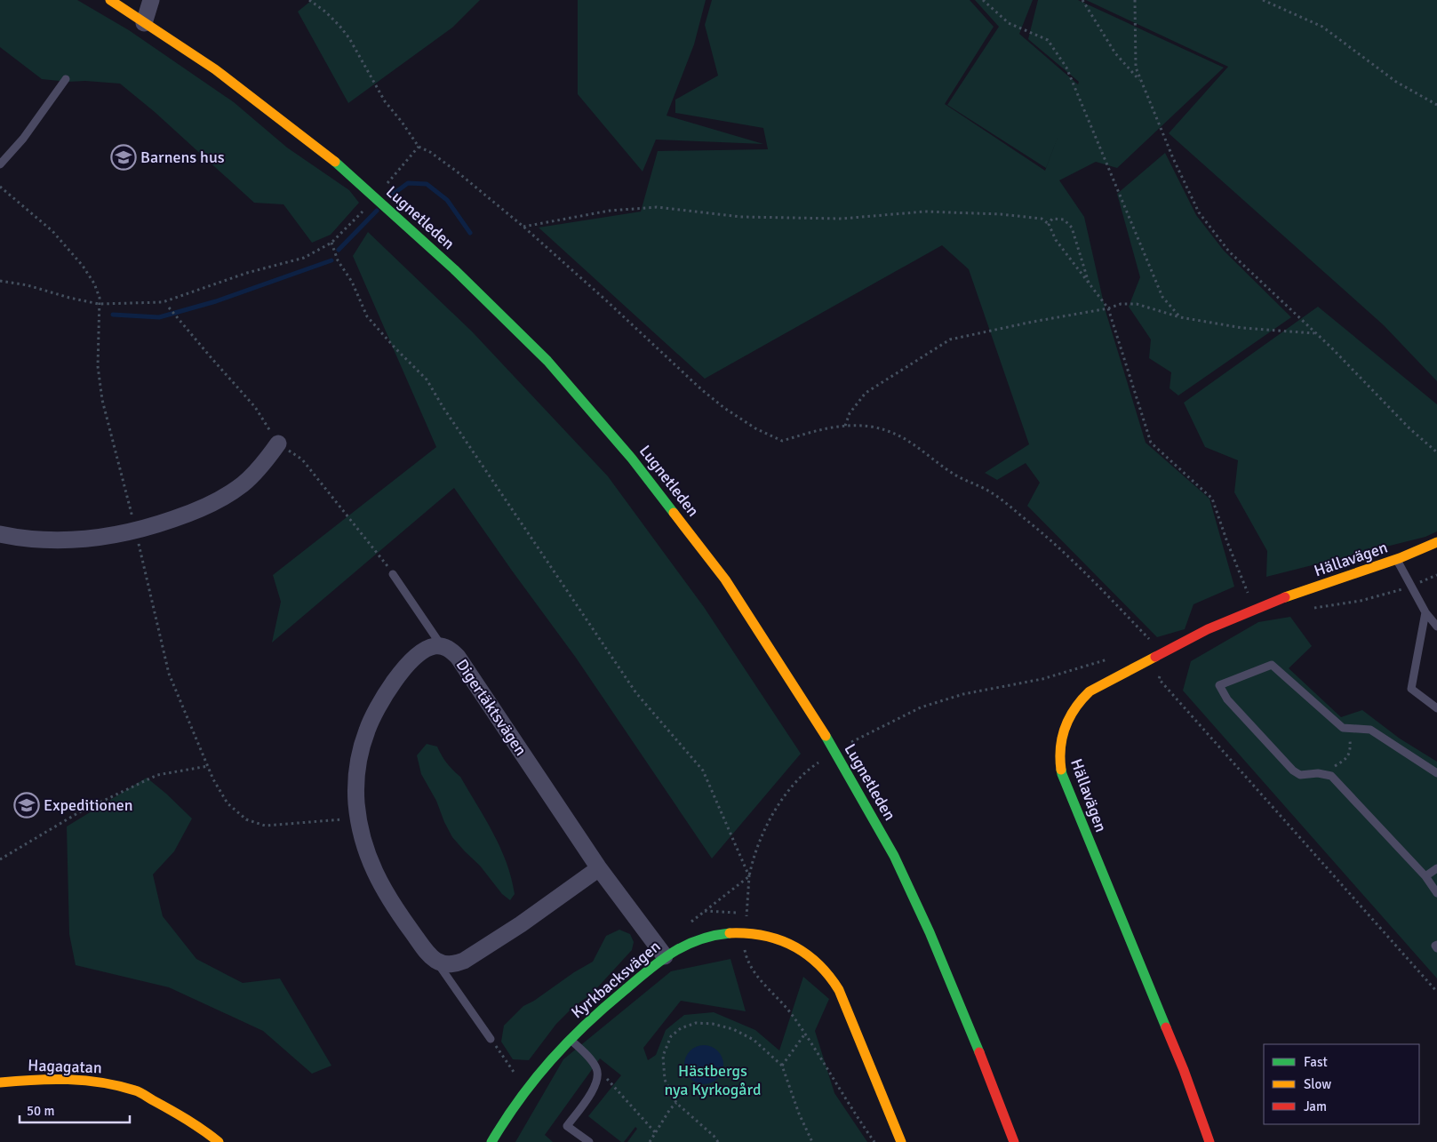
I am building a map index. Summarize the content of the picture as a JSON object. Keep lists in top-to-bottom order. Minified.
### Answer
{"streets":{"main road":["Lugnetleden","Hällavägen","Kyrkbacksvägen","Hagagatan"],"street":["Digertäktsvägen"]},"crossings":[["Digertäktsvägen","Kyrkbacksvägen"]],"parks":["Hästbergs nya Kyrkogård"],"places":{"school or university":["Barnens hus","Expeditionen"]},"legend":["Fast","Slow","Jam"],"scale_bar":"50 m"}
